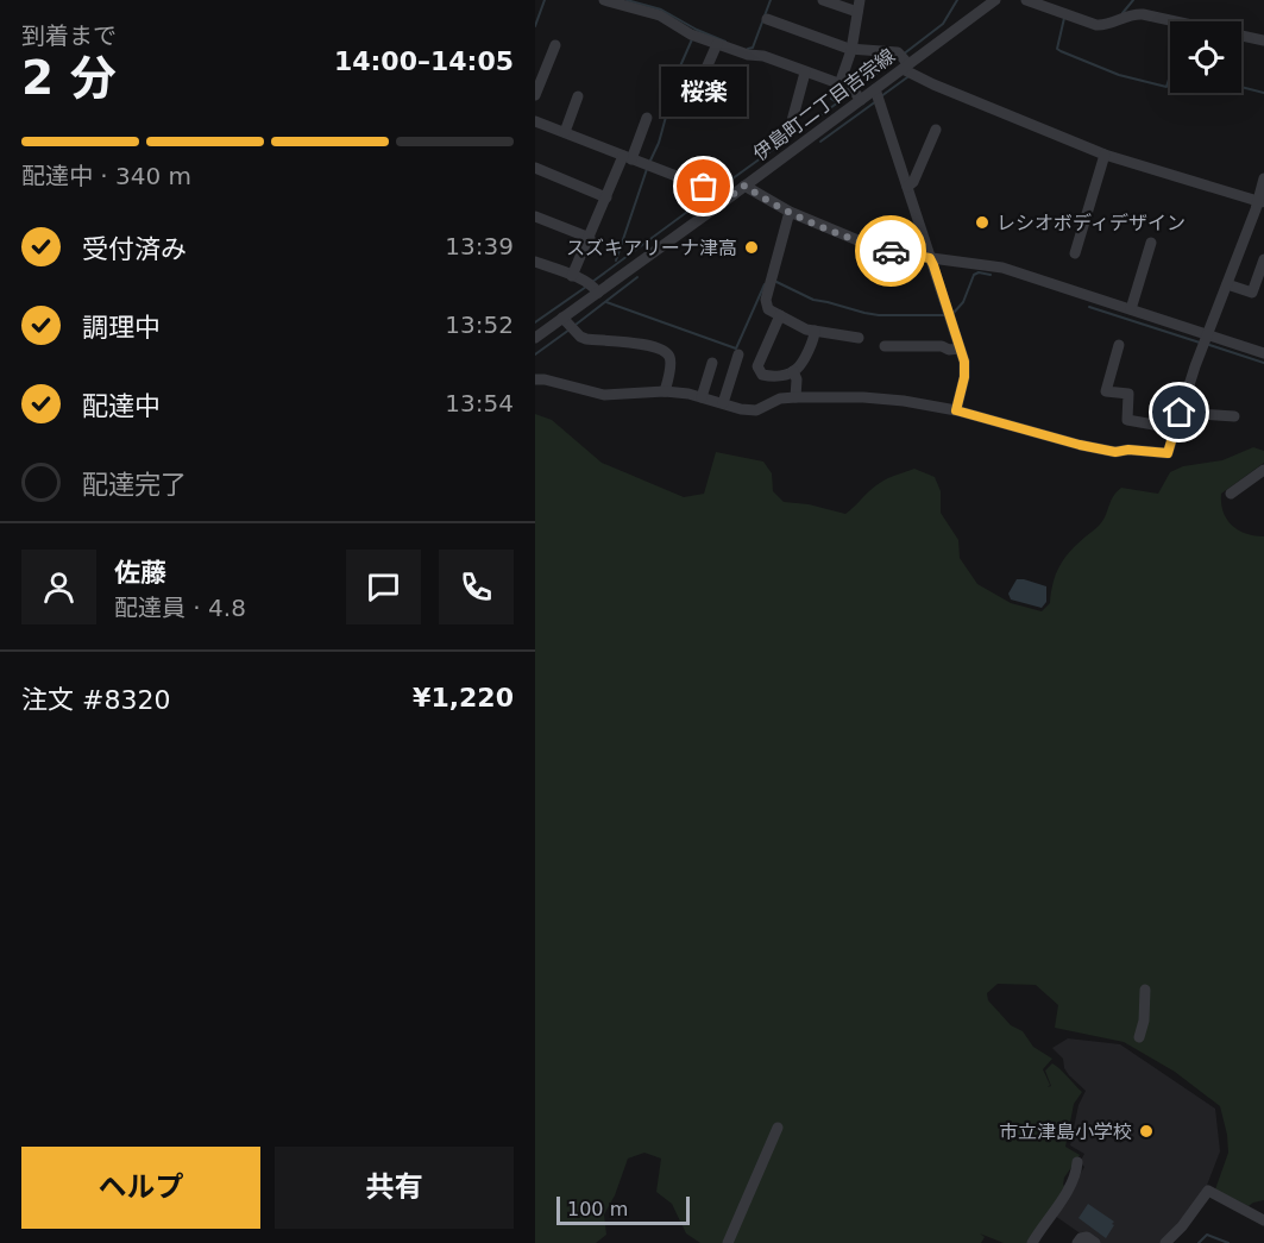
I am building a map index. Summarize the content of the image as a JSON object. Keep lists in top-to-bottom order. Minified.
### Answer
{"streets":{"street":["伊島町二丁目吉宗線"]},"places":["桜楽","レシオボディデザイン","スズキアリーナ津高","市立津島小学校"],"scale_bar":"100 m","page":{"heading":["2 分","到着まで","14:00–14:05"],"panel":["佐藤","配達員 · 4.8","注文 #8320","¥1,220"],"bubble":"桜楽","bar":"配達中 · 340 m","list":[["受付済み","13:39"],["調理中","13:52"],["配達中","13:54"],"配達完了"],"buttons":["ヘルプ","共有"],"scale":"100 m"}}
